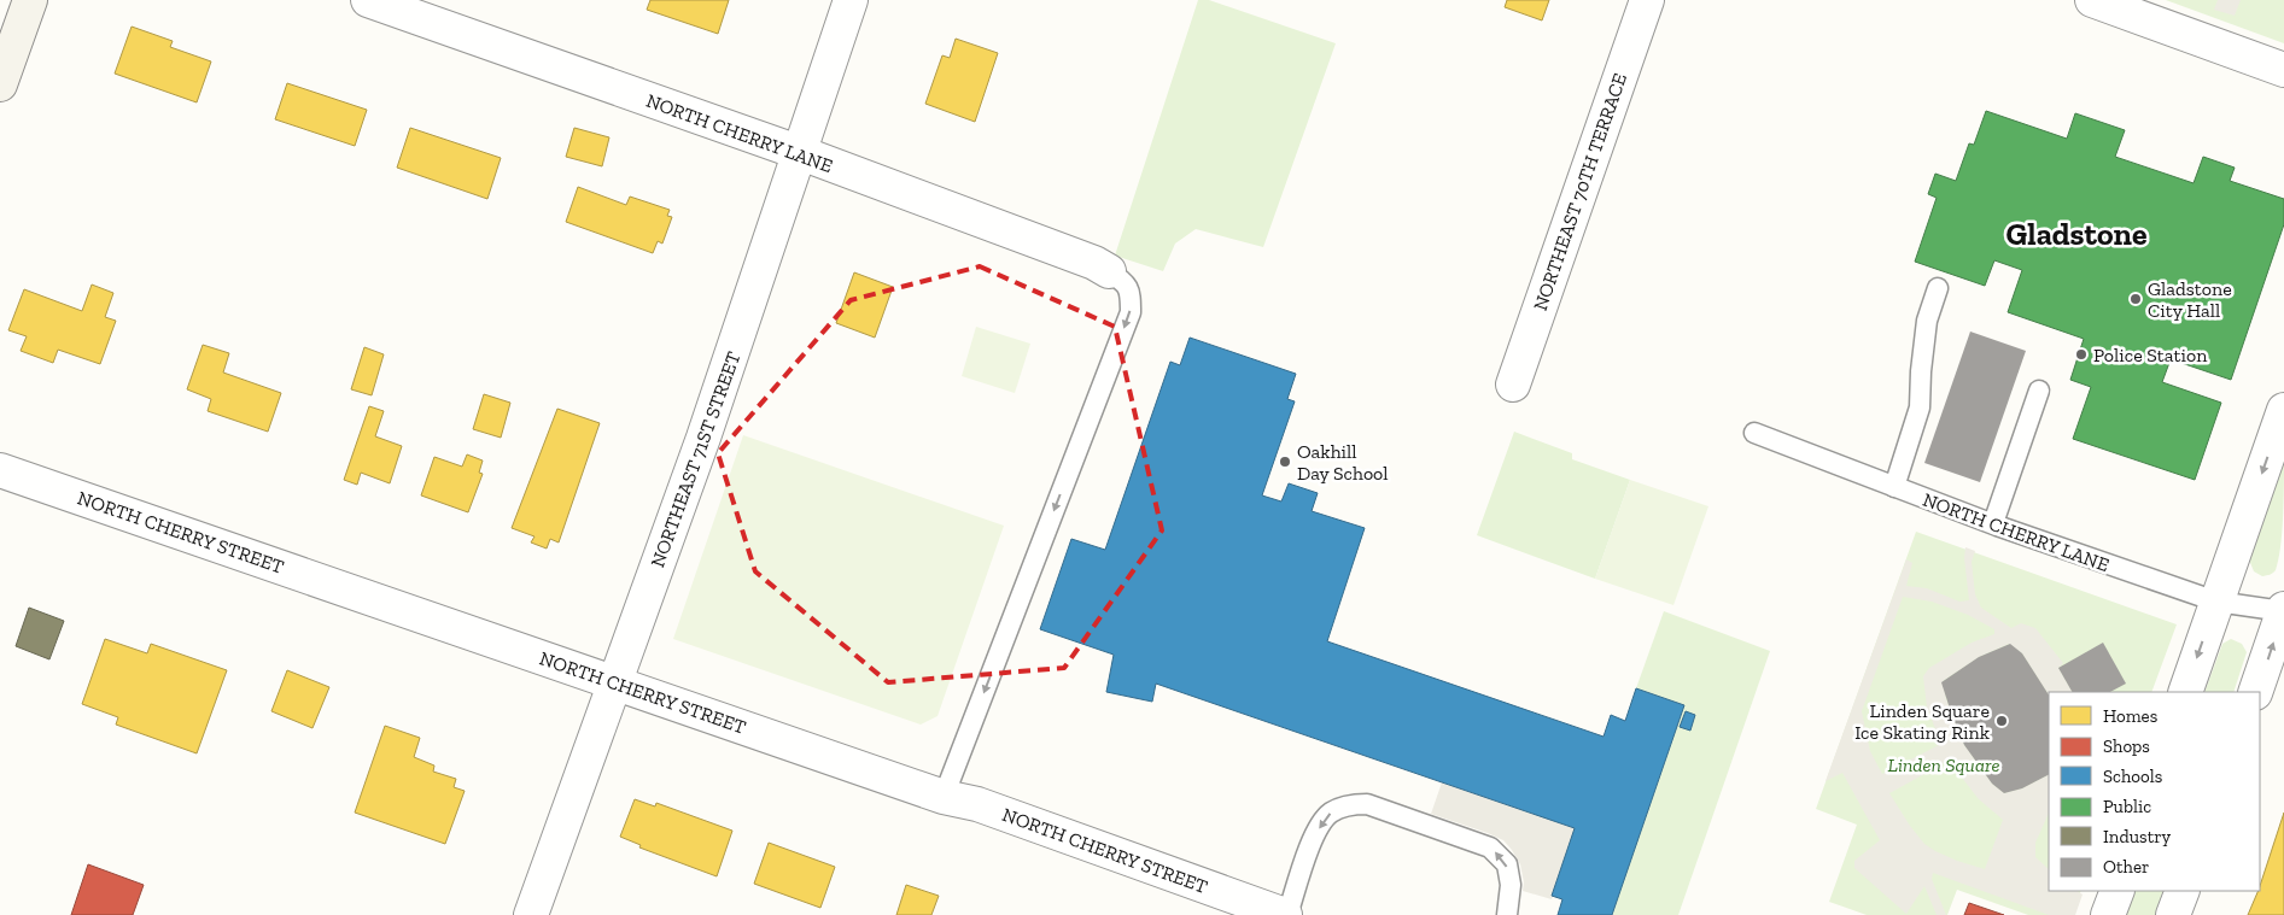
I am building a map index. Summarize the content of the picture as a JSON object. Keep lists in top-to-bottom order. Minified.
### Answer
{"streets":{"street":["NORTH CHERRY LANE","NORTHEAST 70TH TERRACE","NORTHEAST 71ST STREET","NORTH CHERRY STREET"]},"crossings":[["NORTH CHERRY LANE","NORTHEAST 71ST STREET"],["NORTHEAST 71ST STREET","NORTH CHERRY STREET"]],"districts":["Gladstone"],"parks":["Linden Square"],"places":["Gladstone City Hall","Police Station","Oakhill Day School","Linden Square Ice Skating Rink"],"legend":["Homes","Shops","Schools","Public","Industry","Other"]}
